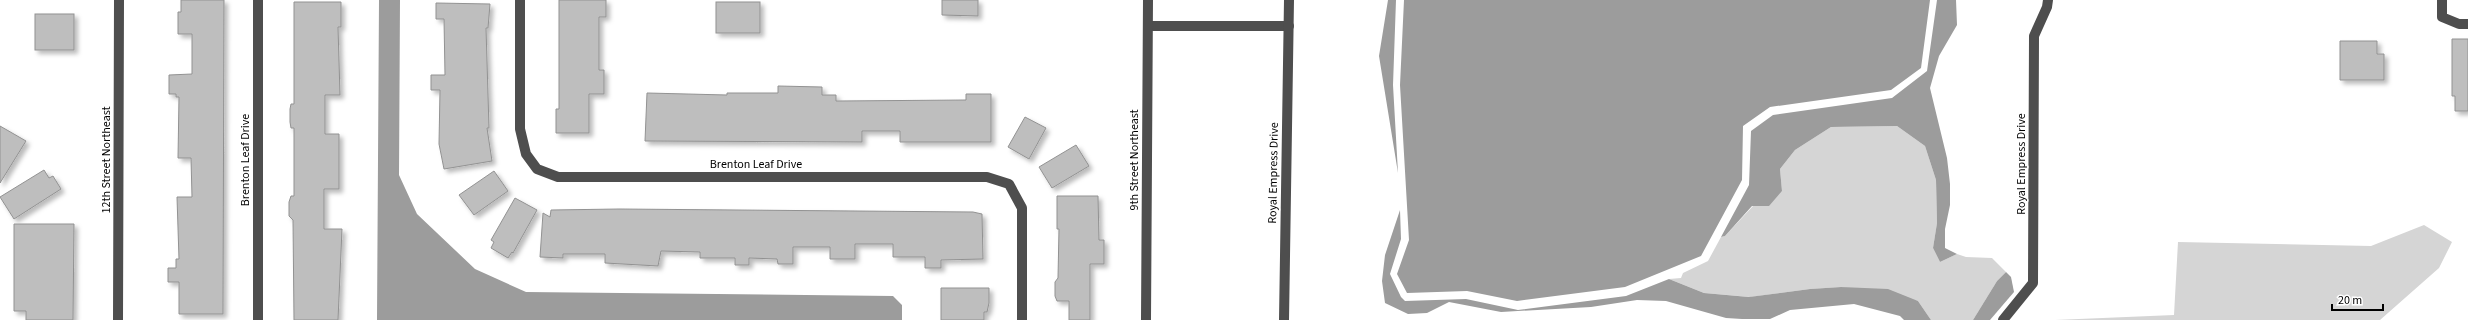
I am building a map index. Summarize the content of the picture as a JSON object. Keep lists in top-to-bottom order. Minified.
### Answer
{"streets":{"street":["12th Street Northeast","Brenton Leaf Drive","9th Street Northeast","Royal Empress Drive"]},"scale_bar":"20 m"}
